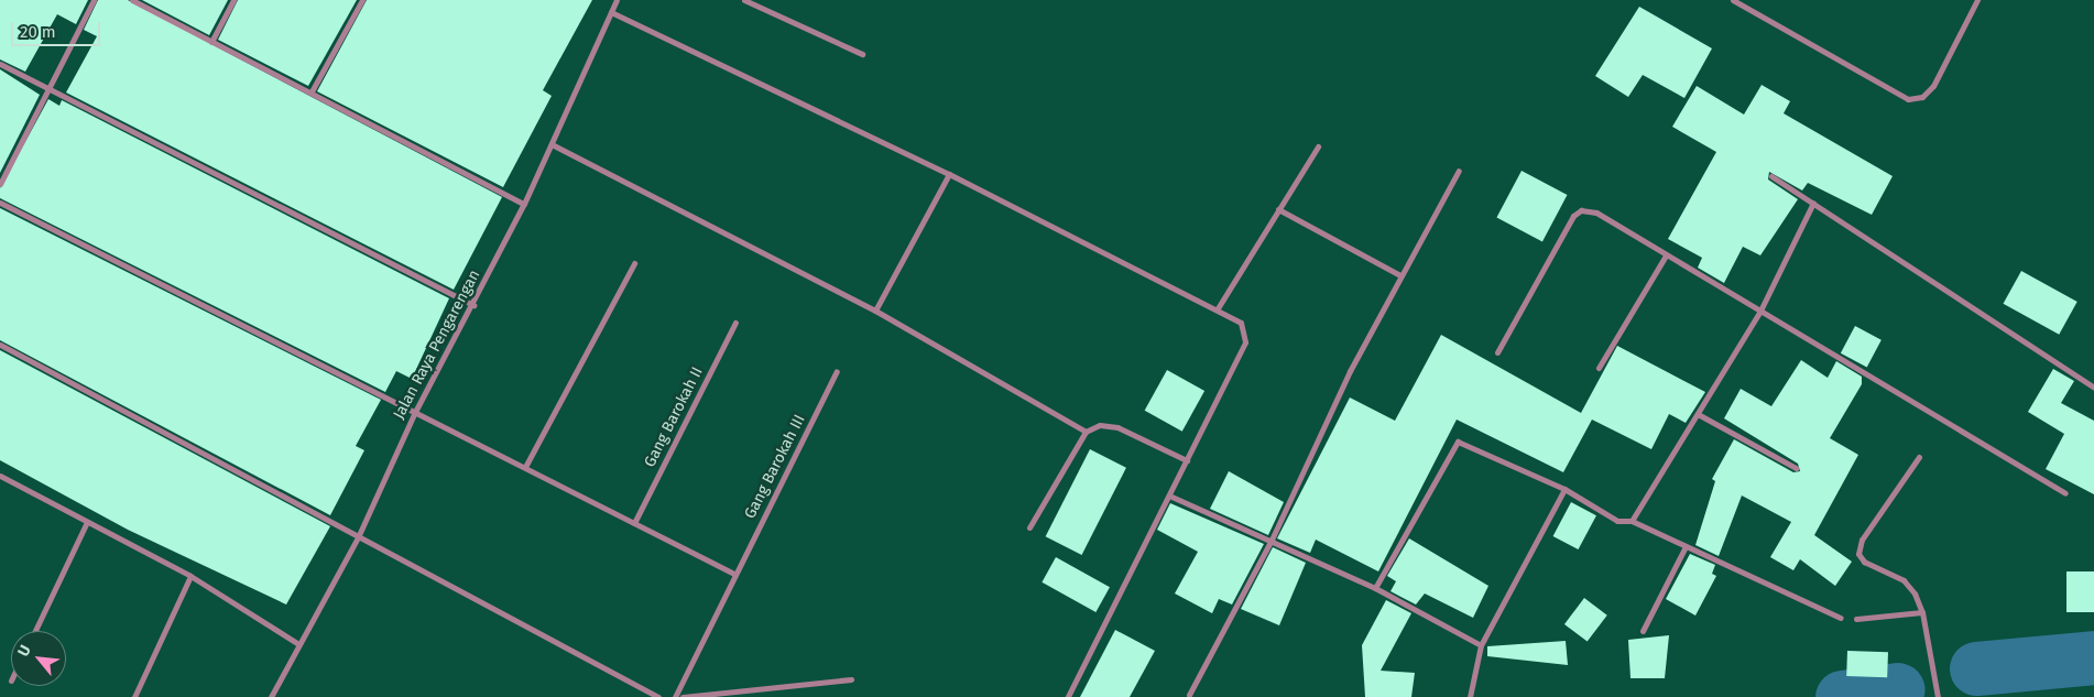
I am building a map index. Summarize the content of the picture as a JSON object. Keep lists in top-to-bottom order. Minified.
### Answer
{"streets":{"street":["Jalan Raya Pengarengan","Gang Barokah II","Gang Barokah III"]},"scale_bar":"20 m","north":"top left"}
